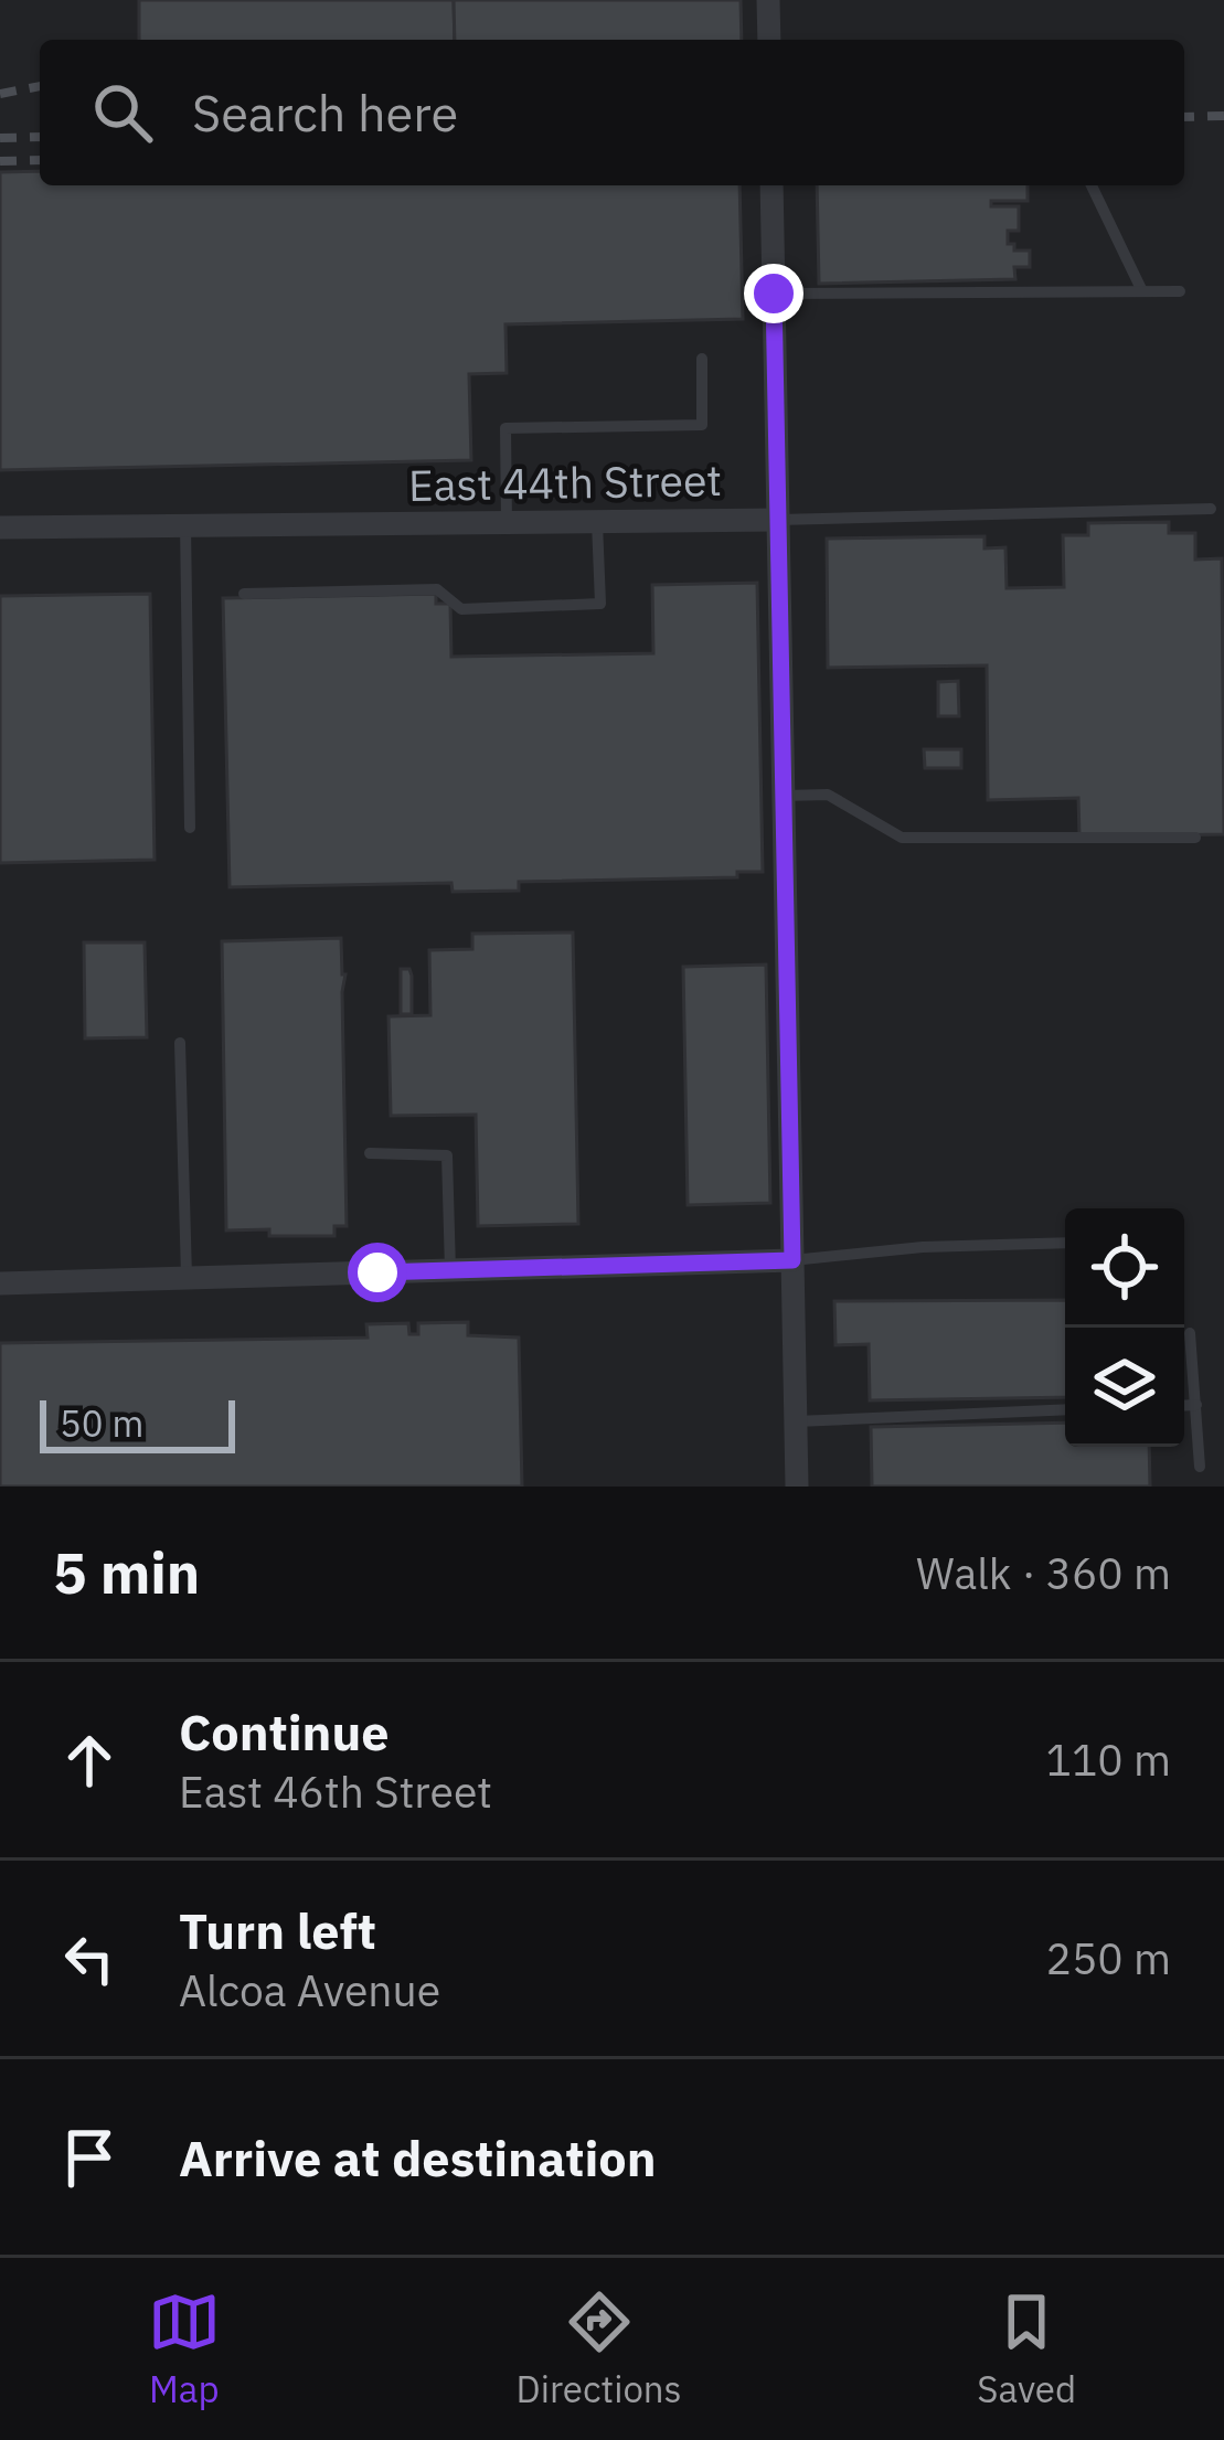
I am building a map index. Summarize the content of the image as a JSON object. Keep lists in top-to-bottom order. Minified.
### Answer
{"streets":{"street":["East 44th Street"]},"scale_bar":"50 m","page":{"search":"Search here","scale":"50 m","heading":["5 min","Walk · 360 m"],"list":[["Continue","East 46th Street","110 m"],["Turn left","Alcoa Avenue","250 m"],"Arrive at destination"],"nav":["Map","Directions","Saved"]}}
